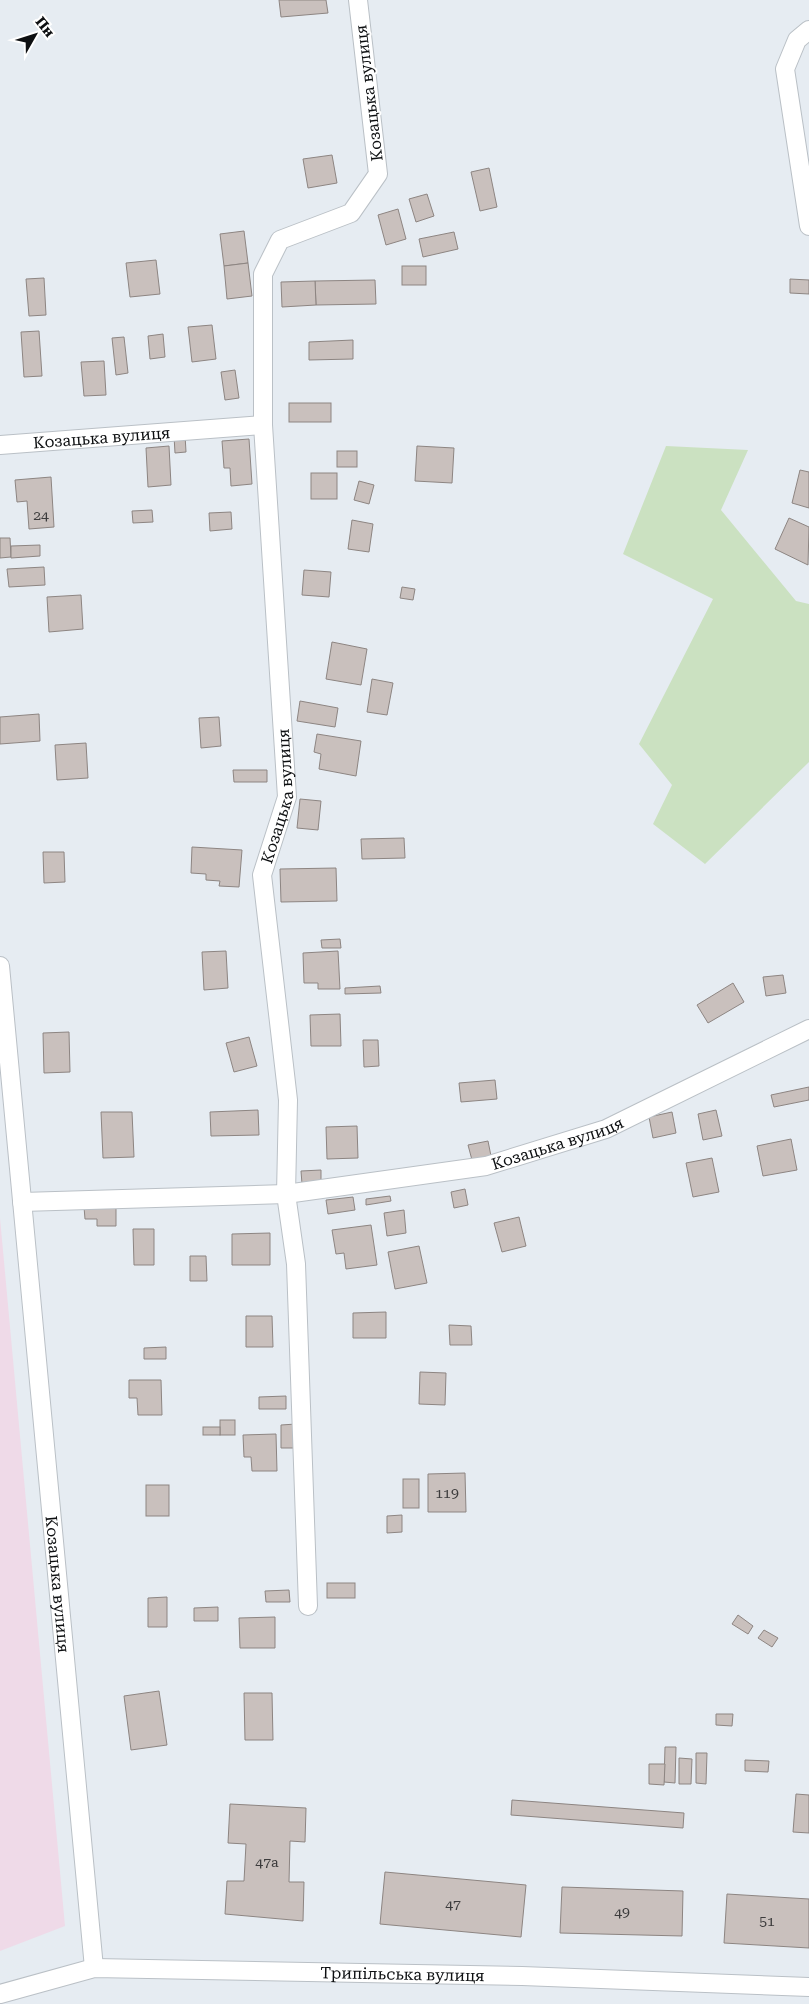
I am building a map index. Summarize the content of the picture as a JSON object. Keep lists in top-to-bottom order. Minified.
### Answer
{"streets":{"street":["Козацька вулиця","Трипільська вулиця"]},"crossings":[["Козацька вулиця","Трипільська вулиця"]],"house_numbers":["24","119","47а","47","49","51"],"north":"top right"}
